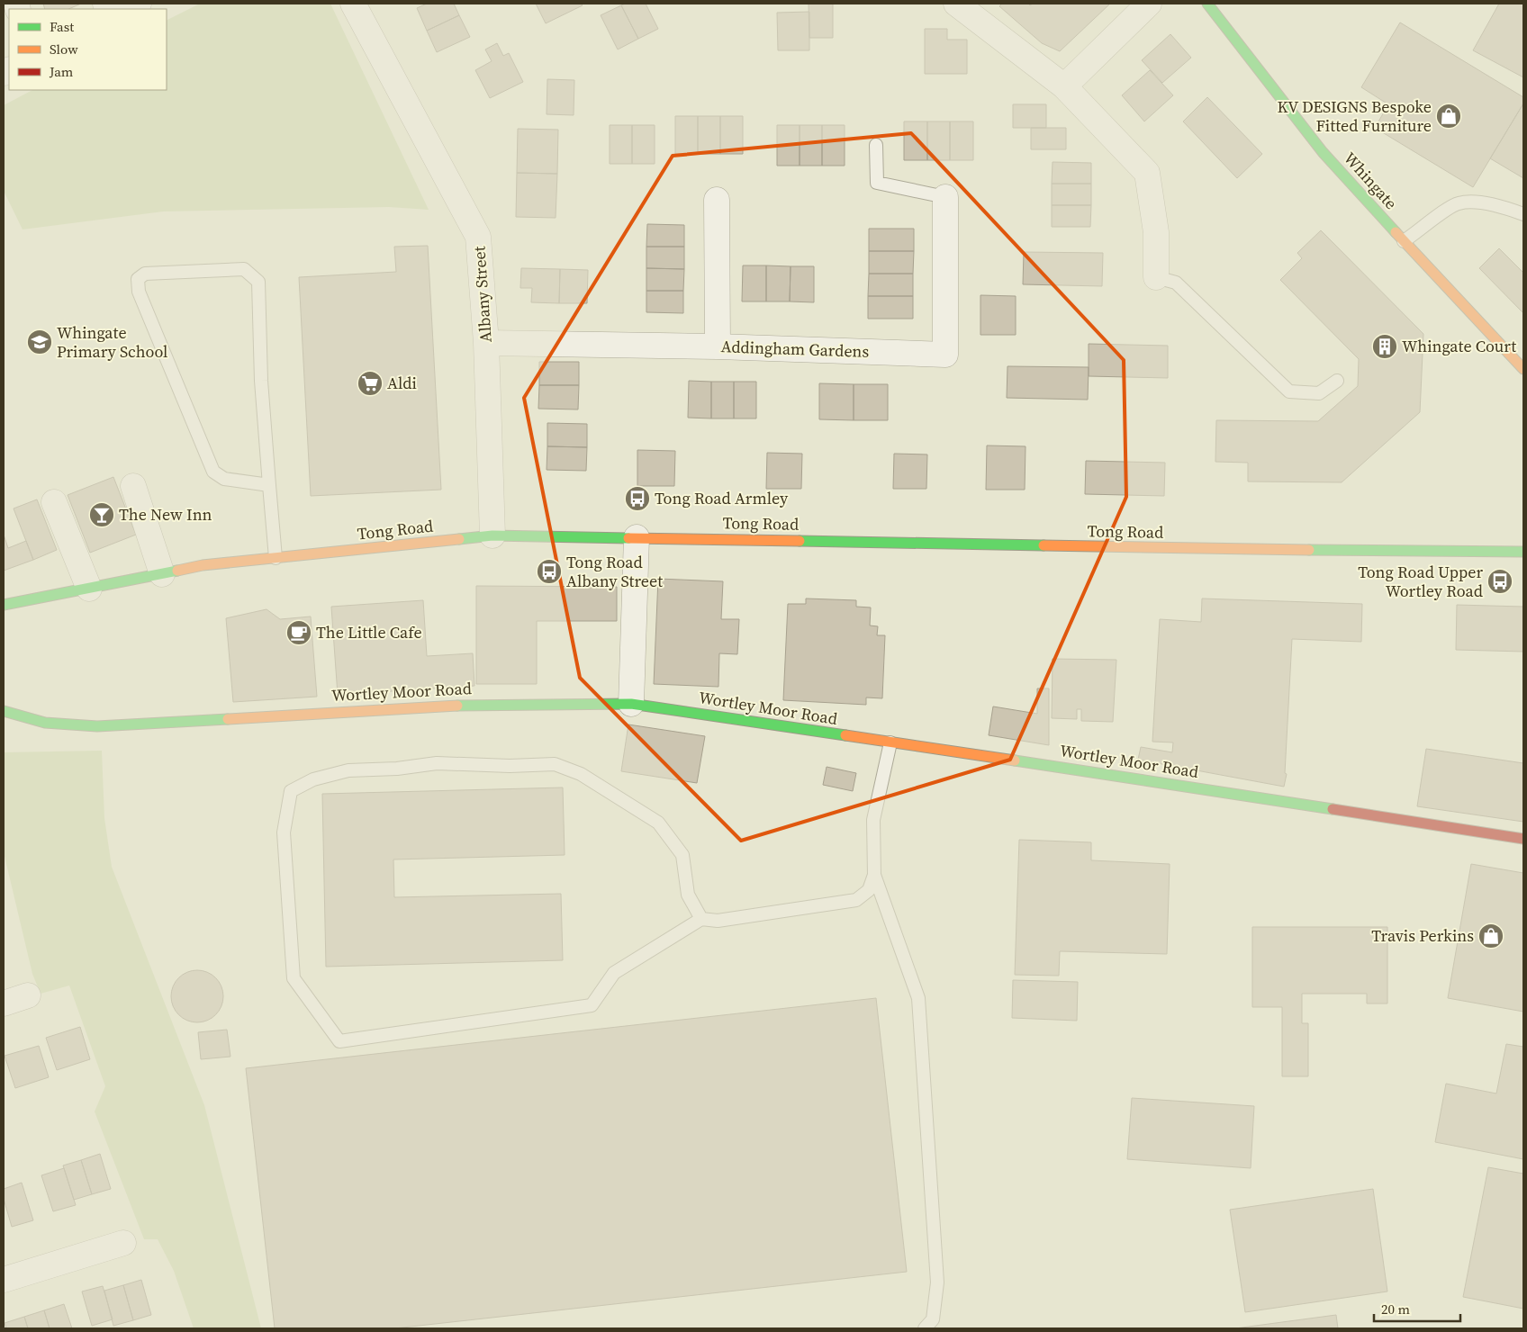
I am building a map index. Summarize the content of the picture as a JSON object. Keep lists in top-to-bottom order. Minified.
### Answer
{"streets":{"street":["Whingate","Albany Street","Addingham Gardens","Tong Road","Wortley Moor Road"]},"crossings":[["Albany Street","Addingham Gardens"],["Albany Street","Tong Road"]],"places":{"shop":["KV DESIGNS Bespoke Fitted Furniture","Travis Perkins"],"school or university":["Whingate Primary School"],"building":["Whingate Court"],"supermarket":["Aldi"],"bus stop":["Tong Road Armley","Tong Road Albany Street","Tong Road Upper Wortley Road"],"bar":["The New Inn"],"cafe":["The Little Cafe"]},"legend":["Fast","Slow","Jam"],"scale_bar":"20 m"}
